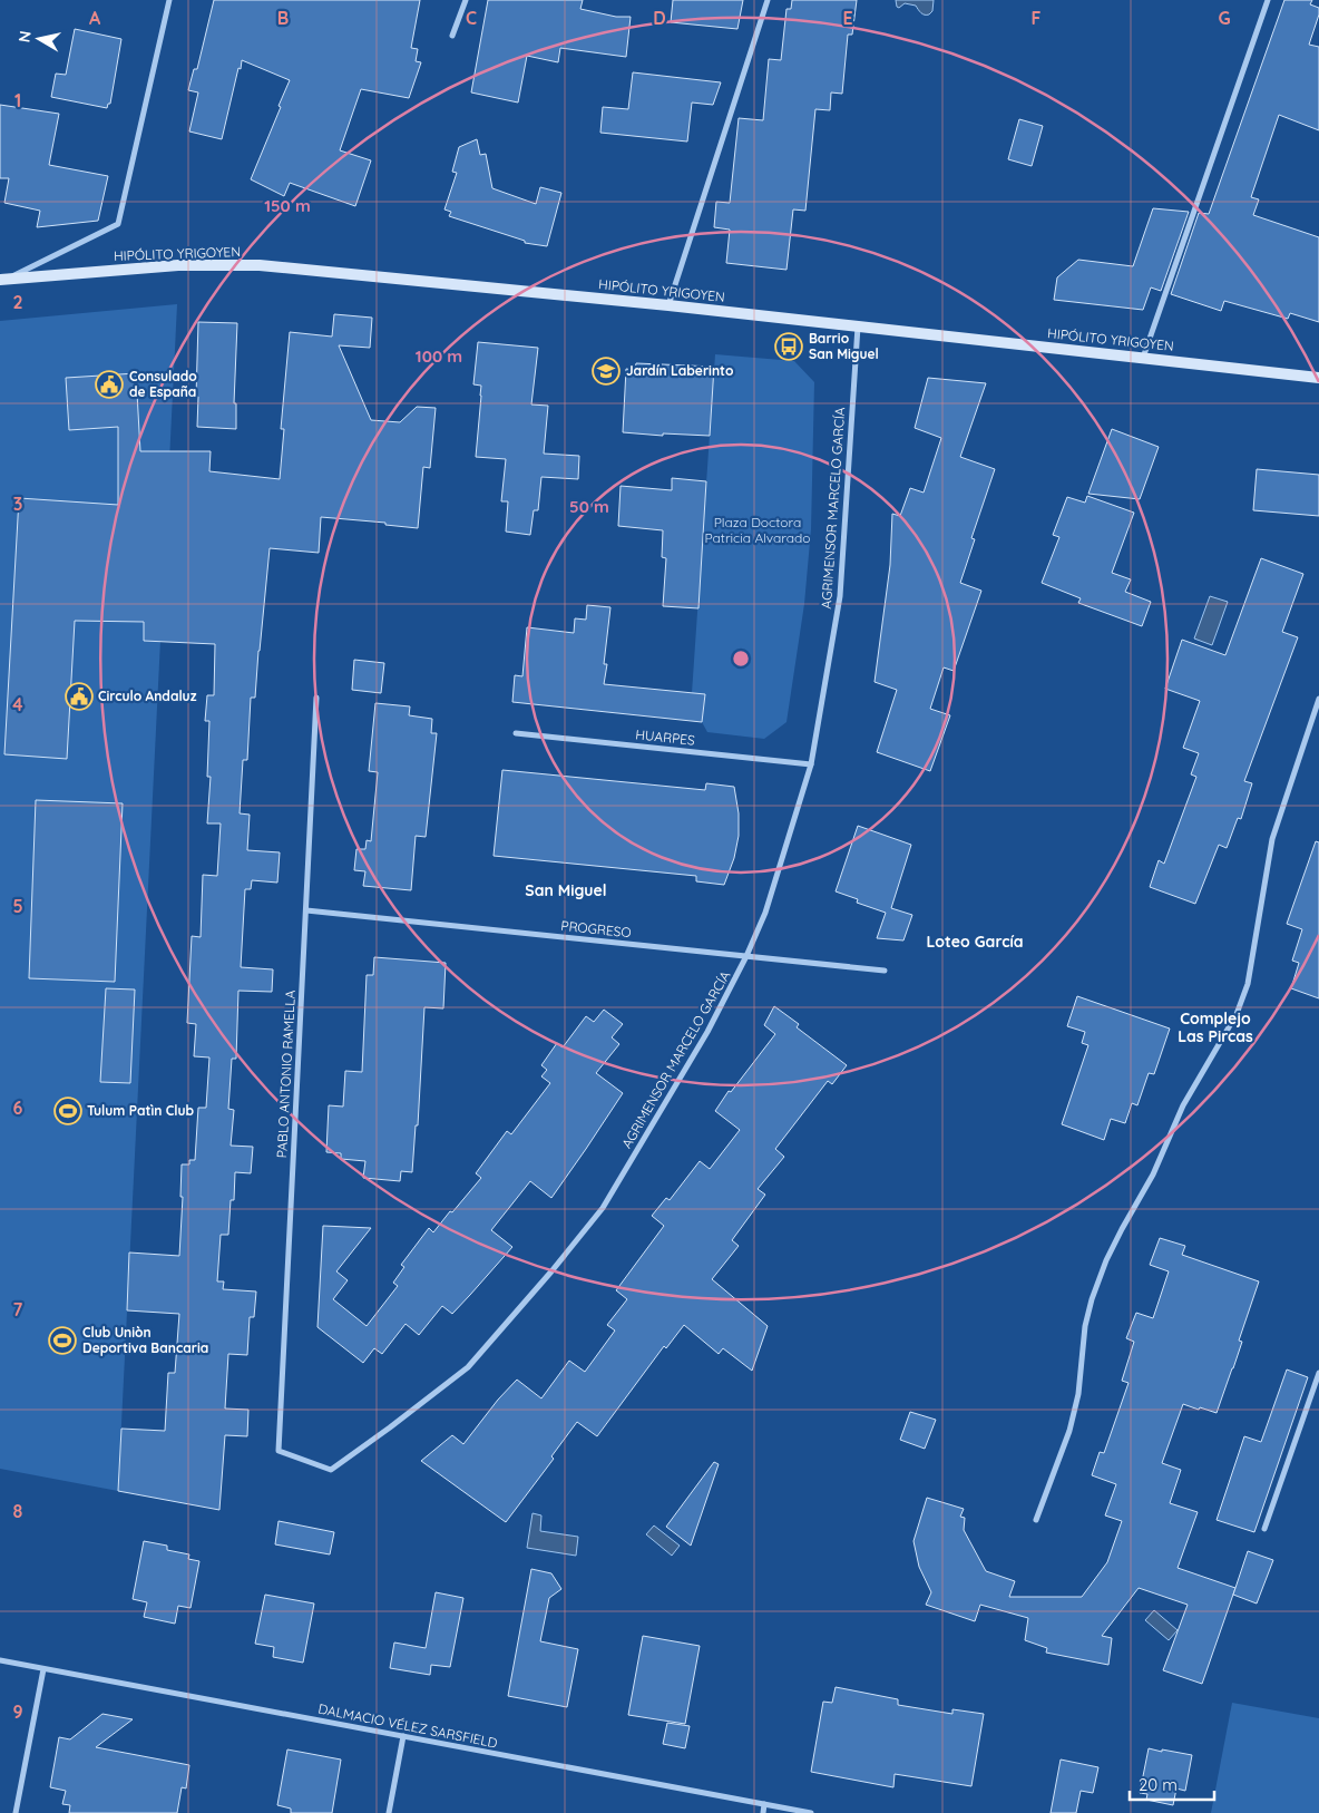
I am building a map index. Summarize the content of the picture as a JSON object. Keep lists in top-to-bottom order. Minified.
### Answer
{"streets":{"main road":["HIPÓLITO YRIGOYEN"],"street":["AGRIMENSOR MARCELO GARCÍA","HUARPES","PROGRESO","PABLO ANTONIO RAMELLA","DALMACIO VÉLEZ SARSFIELD"]},"crossings":[["HIPÓLITO YRIGOYEN","AGRIMENSOR MARCELO GARCÍA"],["AGRIMENSOR MARCELO GARCÍA","HUARPES"],["AGRIMENSOR MARCELO GARCÍA","PROGRESO"],["AGRIMENSOR MARCELO GARCÍA","PABLO ANTONIO RAMELLA"],["PROGRESO","PABLO ANTONIO RAMELLA"]],"districts":["San Miguel","Loteo García","Complejo Las Pircas"],"parks":["Plaza Doctora Patricia Alvarado"],"places":{"bus stop":["Barrio San Miguel"],"school or university":["Jardín Laberinto"],"public building":["Consulado de España","Circulo Andaluz"],"sports":["Tulum Patìn Club","Club Uniòn Deportiva Bancaria"]},"scale_bar":"20 m","north":"left","grid":{"columns":["A","B","C","D","E","F","G"],"rows":["1","2","3","4","5","6","7","8","9"]},"rings":["150 m","100 m","50 m"]}
